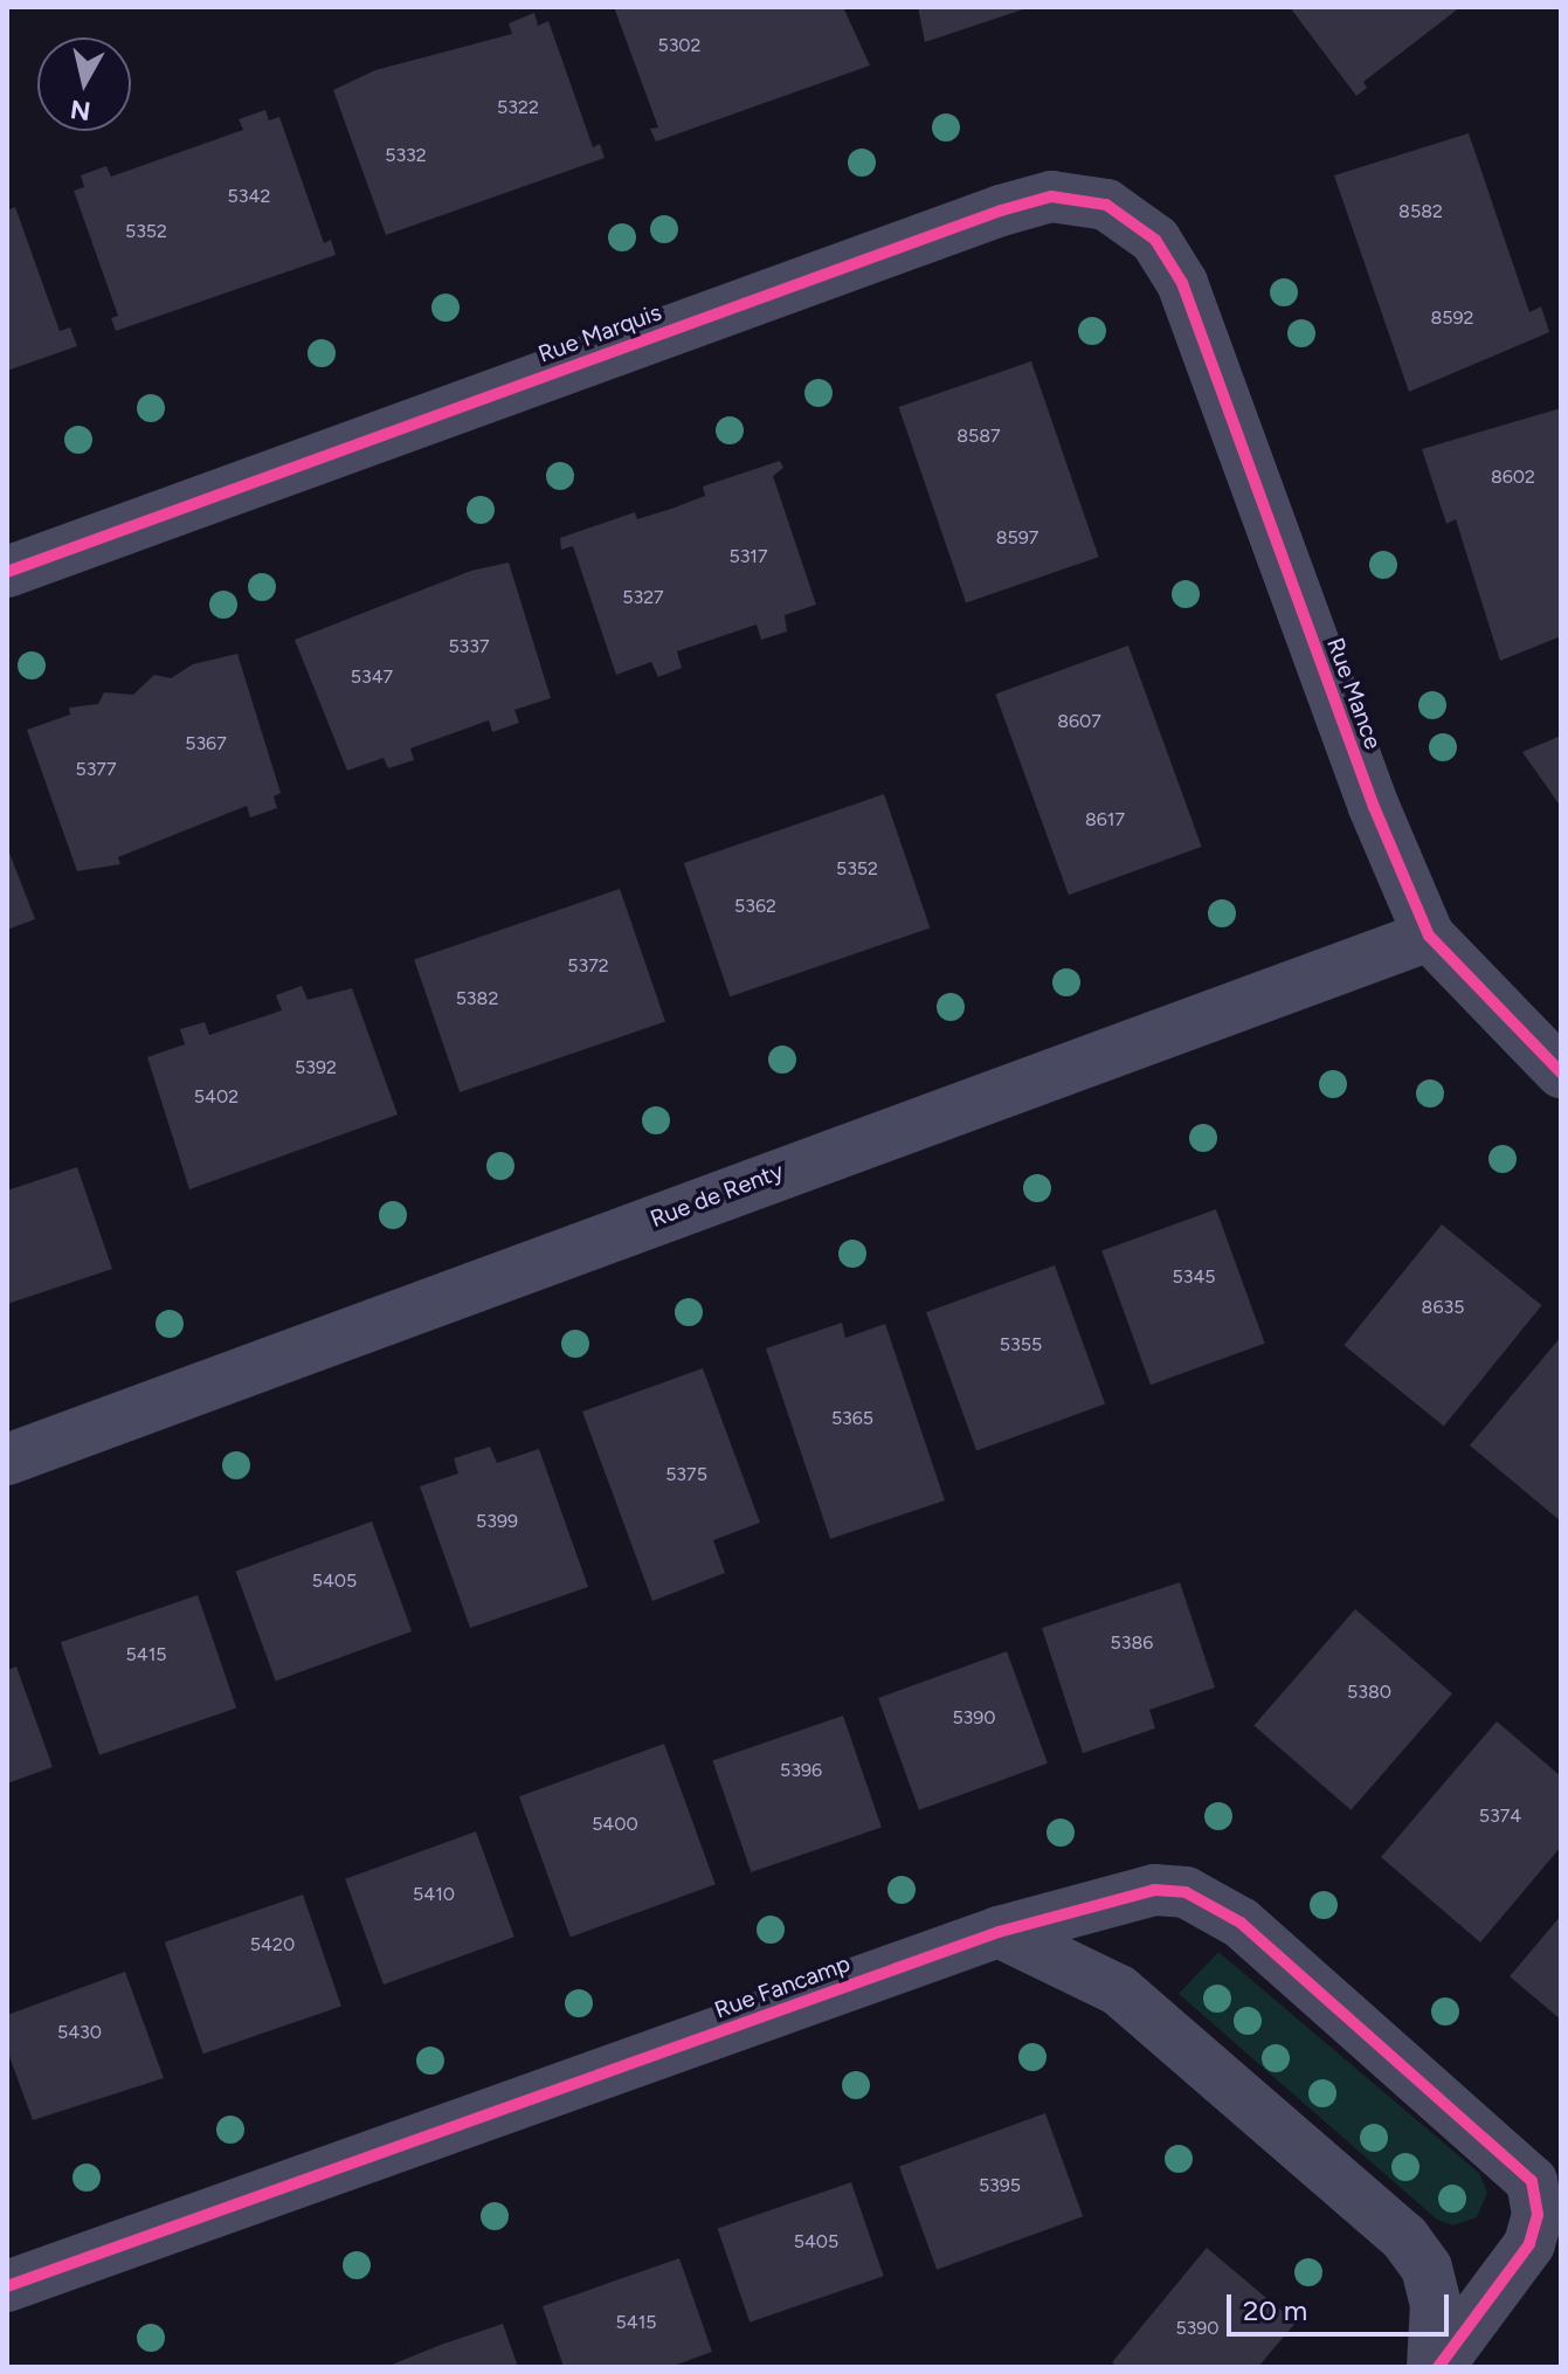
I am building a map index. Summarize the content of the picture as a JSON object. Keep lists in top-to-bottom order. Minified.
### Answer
{"streets":{"street":["Rue Marquis","Rue Mance","Rue de Renty","Rue Fancamp"]},"crossings":[["Rue Marquis","Rue Mance"],["Rue Mance","Rue de Renty"]],"house_numbers":["5302","5322","5332","5342","8582","5352","8592","8587","8602","8597","5317","5327","5337","5347","8607","5367","5377","8617","5352","5362","5372","5382","5392","5402","5345","8635","5355","5365","5375","5399","5405","5386","5415","5380","5390","5396","5374","5400","5410","5420","5430","5395","5405","5415","5390"],"scale_bar":"20 m","north":"bottom"}
